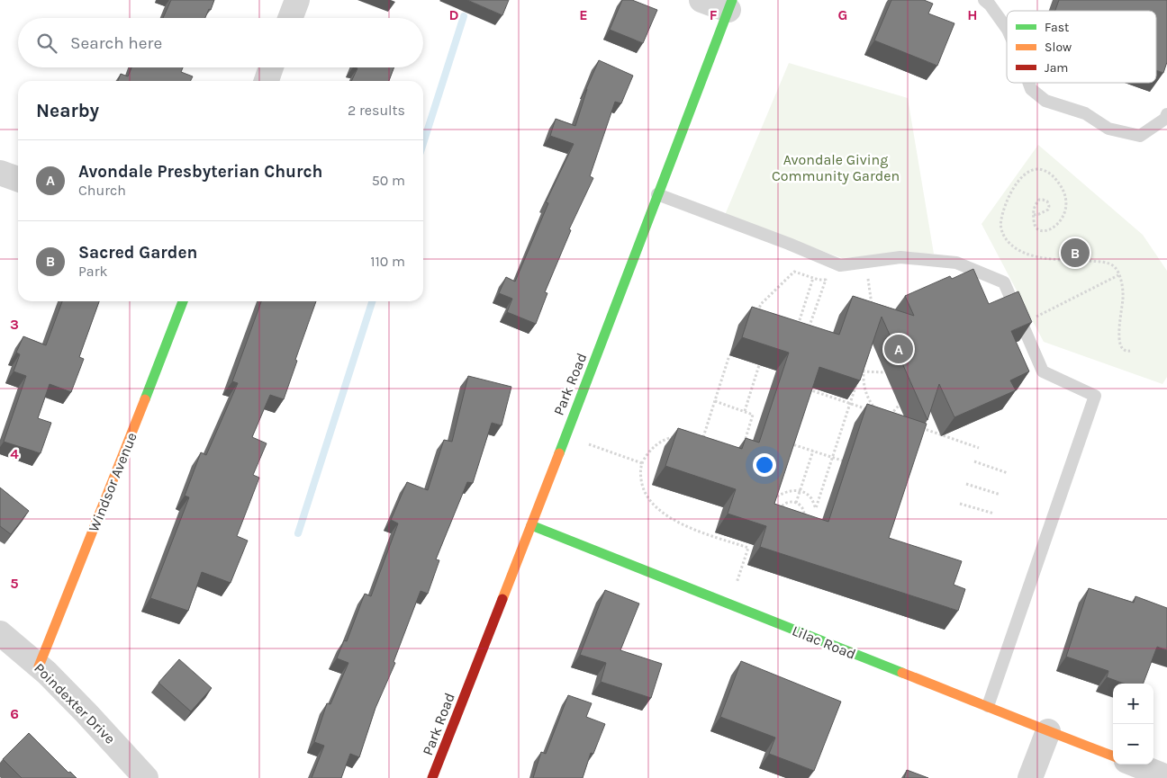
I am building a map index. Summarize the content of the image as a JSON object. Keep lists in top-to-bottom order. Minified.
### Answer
{"streets":{"street":["Park Road","Windsor Avenue","Lilac Road","Poindexter Drive"]},"crossings":[["Park Road","Lilac Road"],["Windsor Avenue","Poindexter Drive"]],"parks":["Avondale Giving Community Garden"],"legend":["Fast","Slow","Jam"],"page":{"search":"Search here","heading":["Nearby","2 results"],"list":[{"mark":"A","name":"Avondale Presbyterian Church","note":"Church","value":"50 m"},{"mark":"B","name":"Sacred Garden","note":"Park","value":"110 m"}],"pins":["B","A"],"map_buttons":["+","−"]},"grid":{"columns":["D","E","F","G","H"],"rows":["3","4","5","6"]}}
